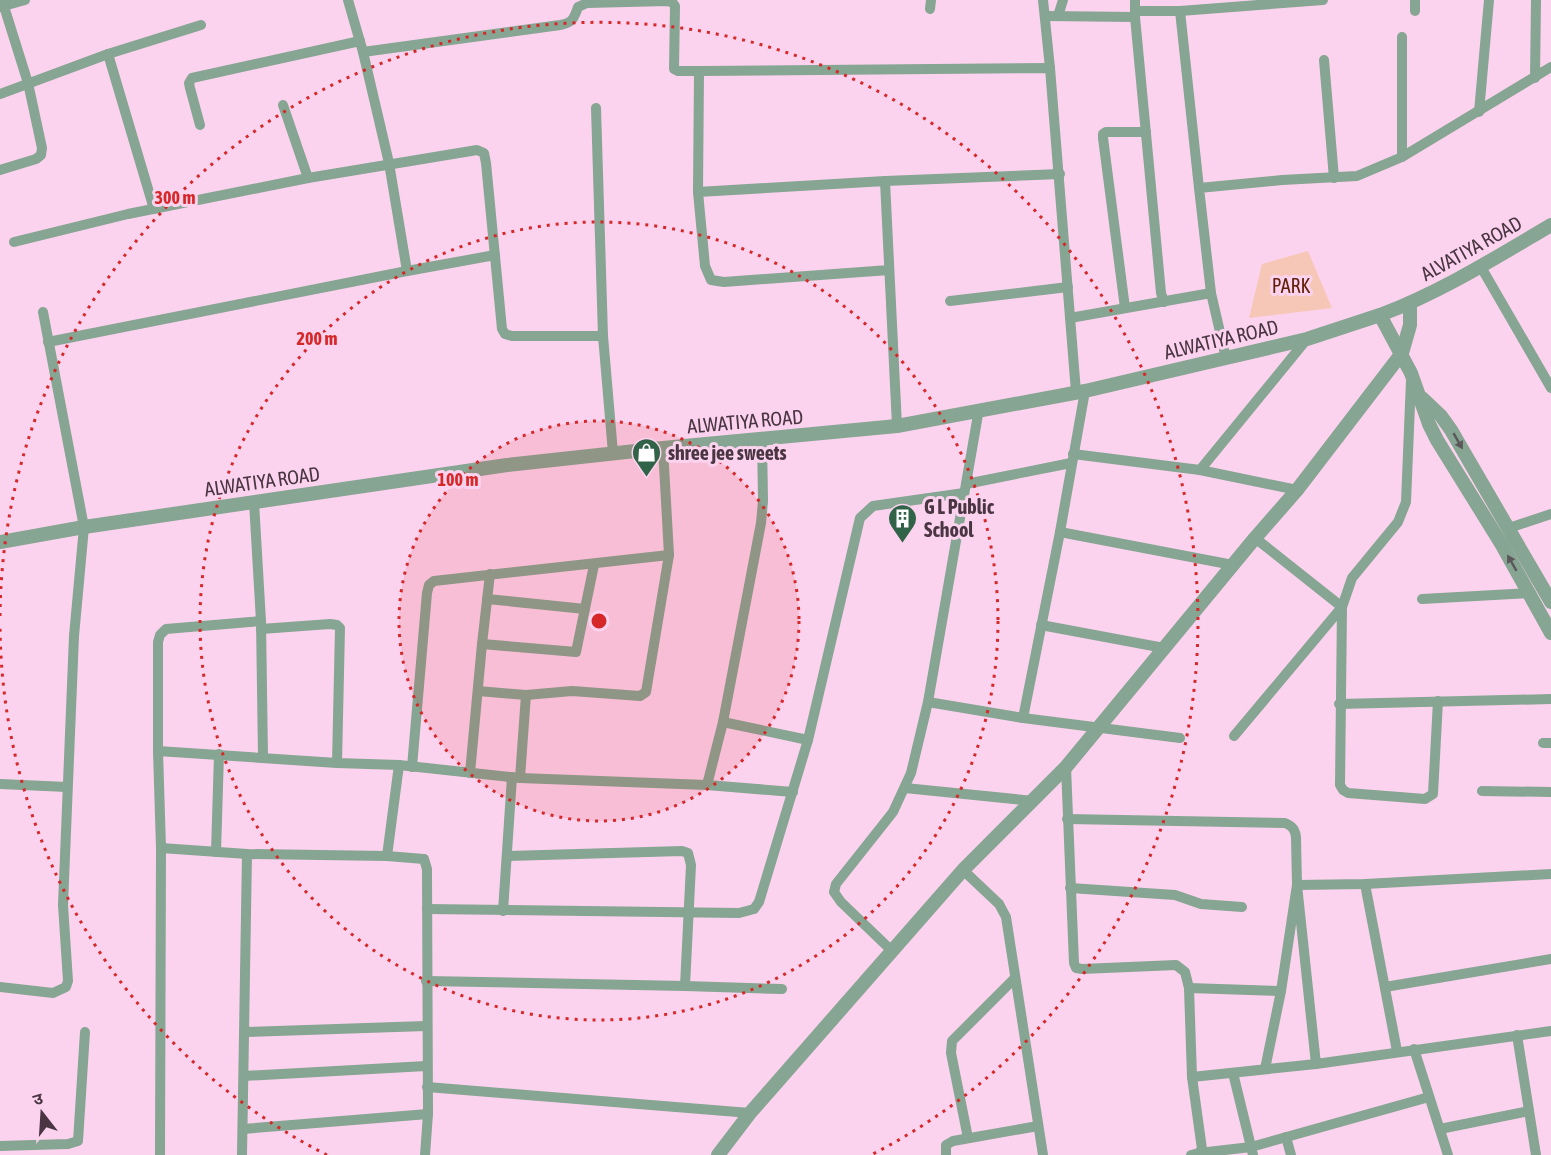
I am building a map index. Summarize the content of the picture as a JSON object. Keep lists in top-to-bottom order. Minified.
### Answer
{"streets":{"street":["ALVATIYA ROAD","ALWATIYA ROAD"]},"crossings":[["ALVATIYA ROAD","ALWATIYA ROAD"]],"parks":["PARK"],"places":{"shop":["shree jee sweets"],"building":["G L Public School"]},"north":"top","rings":["300 m","200 m","100 m"]}
